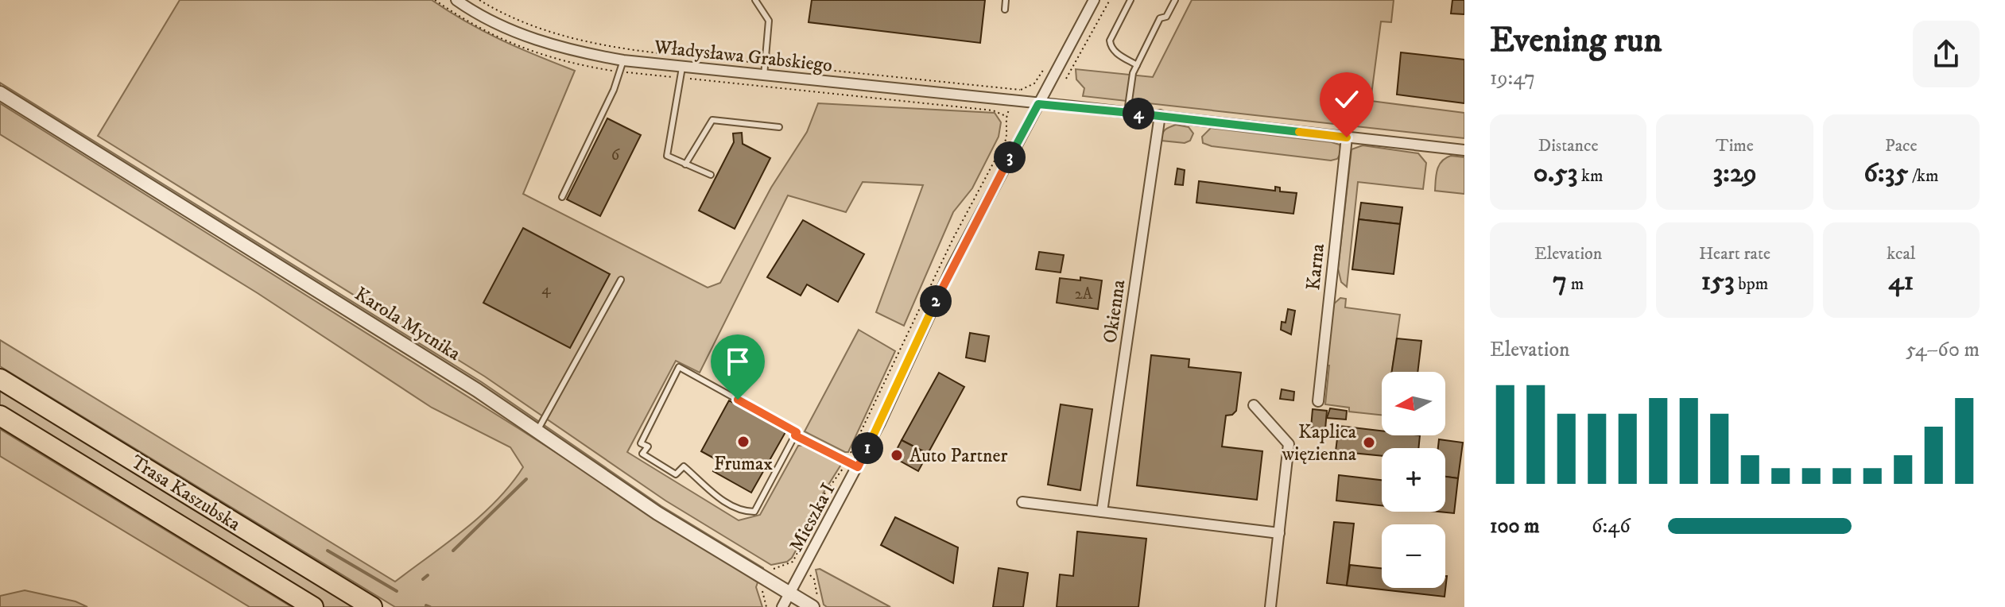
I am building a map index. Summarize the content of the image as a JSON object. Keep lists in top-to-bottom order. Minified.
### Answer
{"streets":{"highway":["Trasa Kaszubska"],"street":["Władysława Grabskiego","Karna","Okienna","Karola Mytnika","Mieszka I"]},"crossings":[["Władysława Grabskiego","Karna"],["Władysława Grabskiego","Okienna"],["Władysława Grabskiego","Mieszka I"],["Karola Mytnika","Mieszka I"]],"places":["Frumax","Kaplica więzienna","Auto Partner"],"house_numbers":["6","4","2A"],"north":"left","page":{"heading":["Evening run","19:47"],"pins":["4","3","2","1"],"stats":[["Distance","0.53 km"],["Time","3:29"],["Pace","6:35 /km"],["Elevation","7 m"],["Heart rate","153 bpm"],["kcal","41"]],"chart":["Elevation","54–60 m"],"map_buttons":["+","−"],"list":[{"name":"100 m","note":"6:46"}]}}
